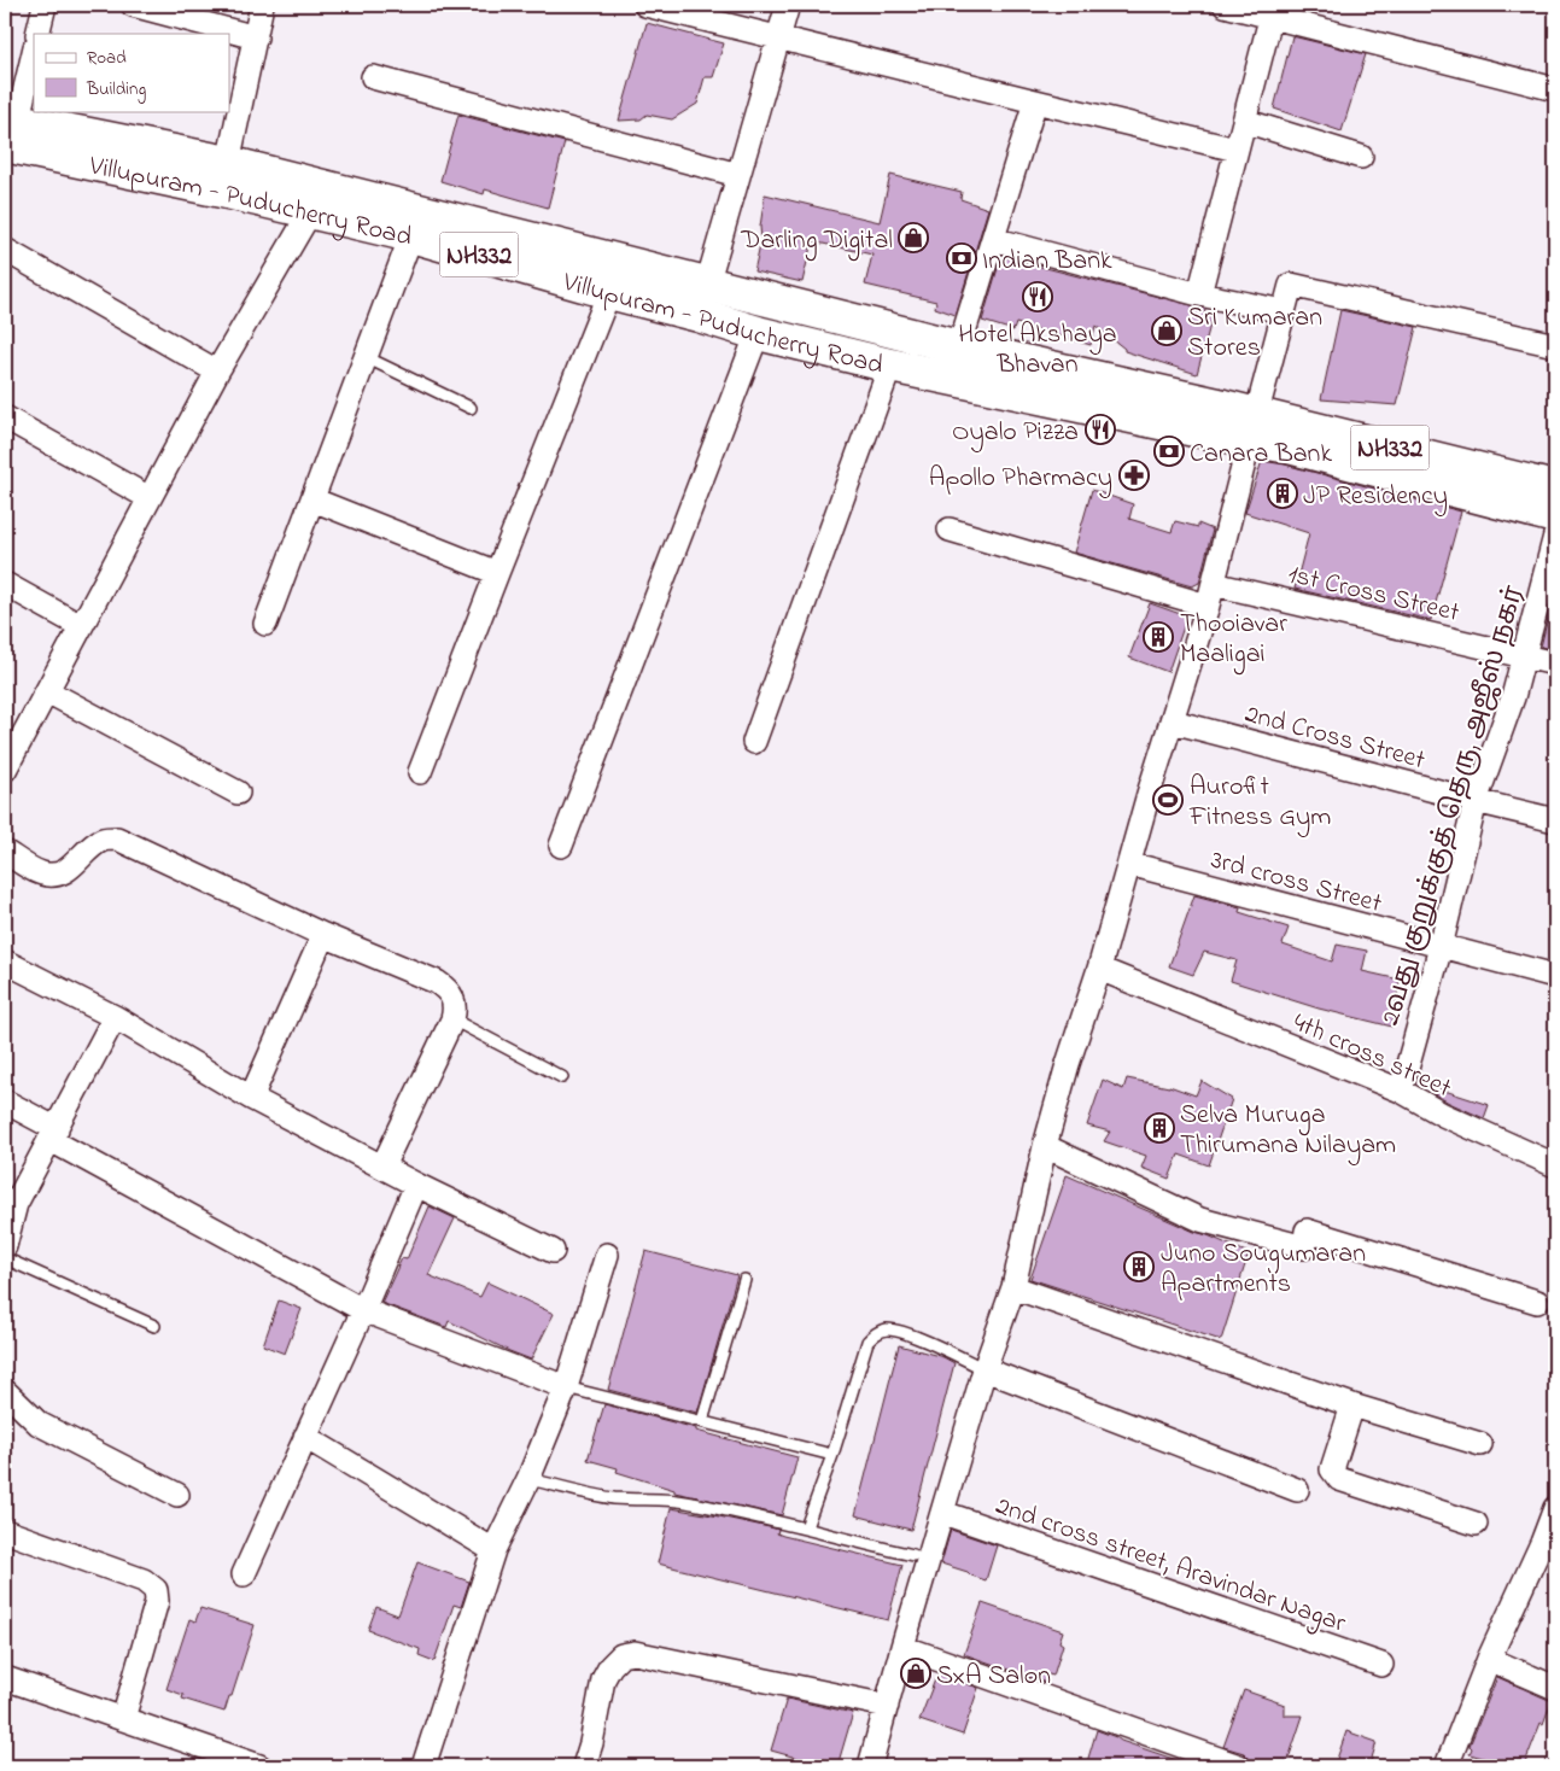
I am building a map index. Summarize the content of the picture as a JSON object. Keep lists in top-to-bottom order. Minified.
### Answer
{"streets":{"highway":["Villupuram - Puducherry Road","NH332"],"street":["1st Cross Street","2nd Cross Street","2வது குறுக்குத் தெரு, அஜீஸ் நகர்","3rd cross Street","4th cross street","2nd cross street, Aravindar Nagar"]},"crossings":[["Villupuram - Puducherry Road","NH332"],["1st Cross Street","2வது குறுக்குத் தெரு, அஜீஸ் நகர்"],["2nd Cross Street","2வது குறுக்குத் தெரு, அஜீஸ் நகர்"],["2வது குறுக்குத் தெரு, அஜீஸ் நகர்","3rd cross Street"],["2வது குறுக்குத் தெரு, அஜீஸ் நகர்","4th cross street"]],"places":{"shop":["Darling Digital","Sri Kumaran Stores","SxA Salon"],"bank":["Indian Bank","Canara Bank"],"restaurant":["Hotel Akshaya Bhavan","Oyalo Pizza"],"pharmacy":["Apollo Pharmacy"],"building":["JP Residency","Thooiavar Maaligai","Selva Muruga Thirumana Nilayam","Juno Sougumaran Apartments"],"sports":["Aurofit Fitness Gym"]},"legend":["Road","Building"]}
